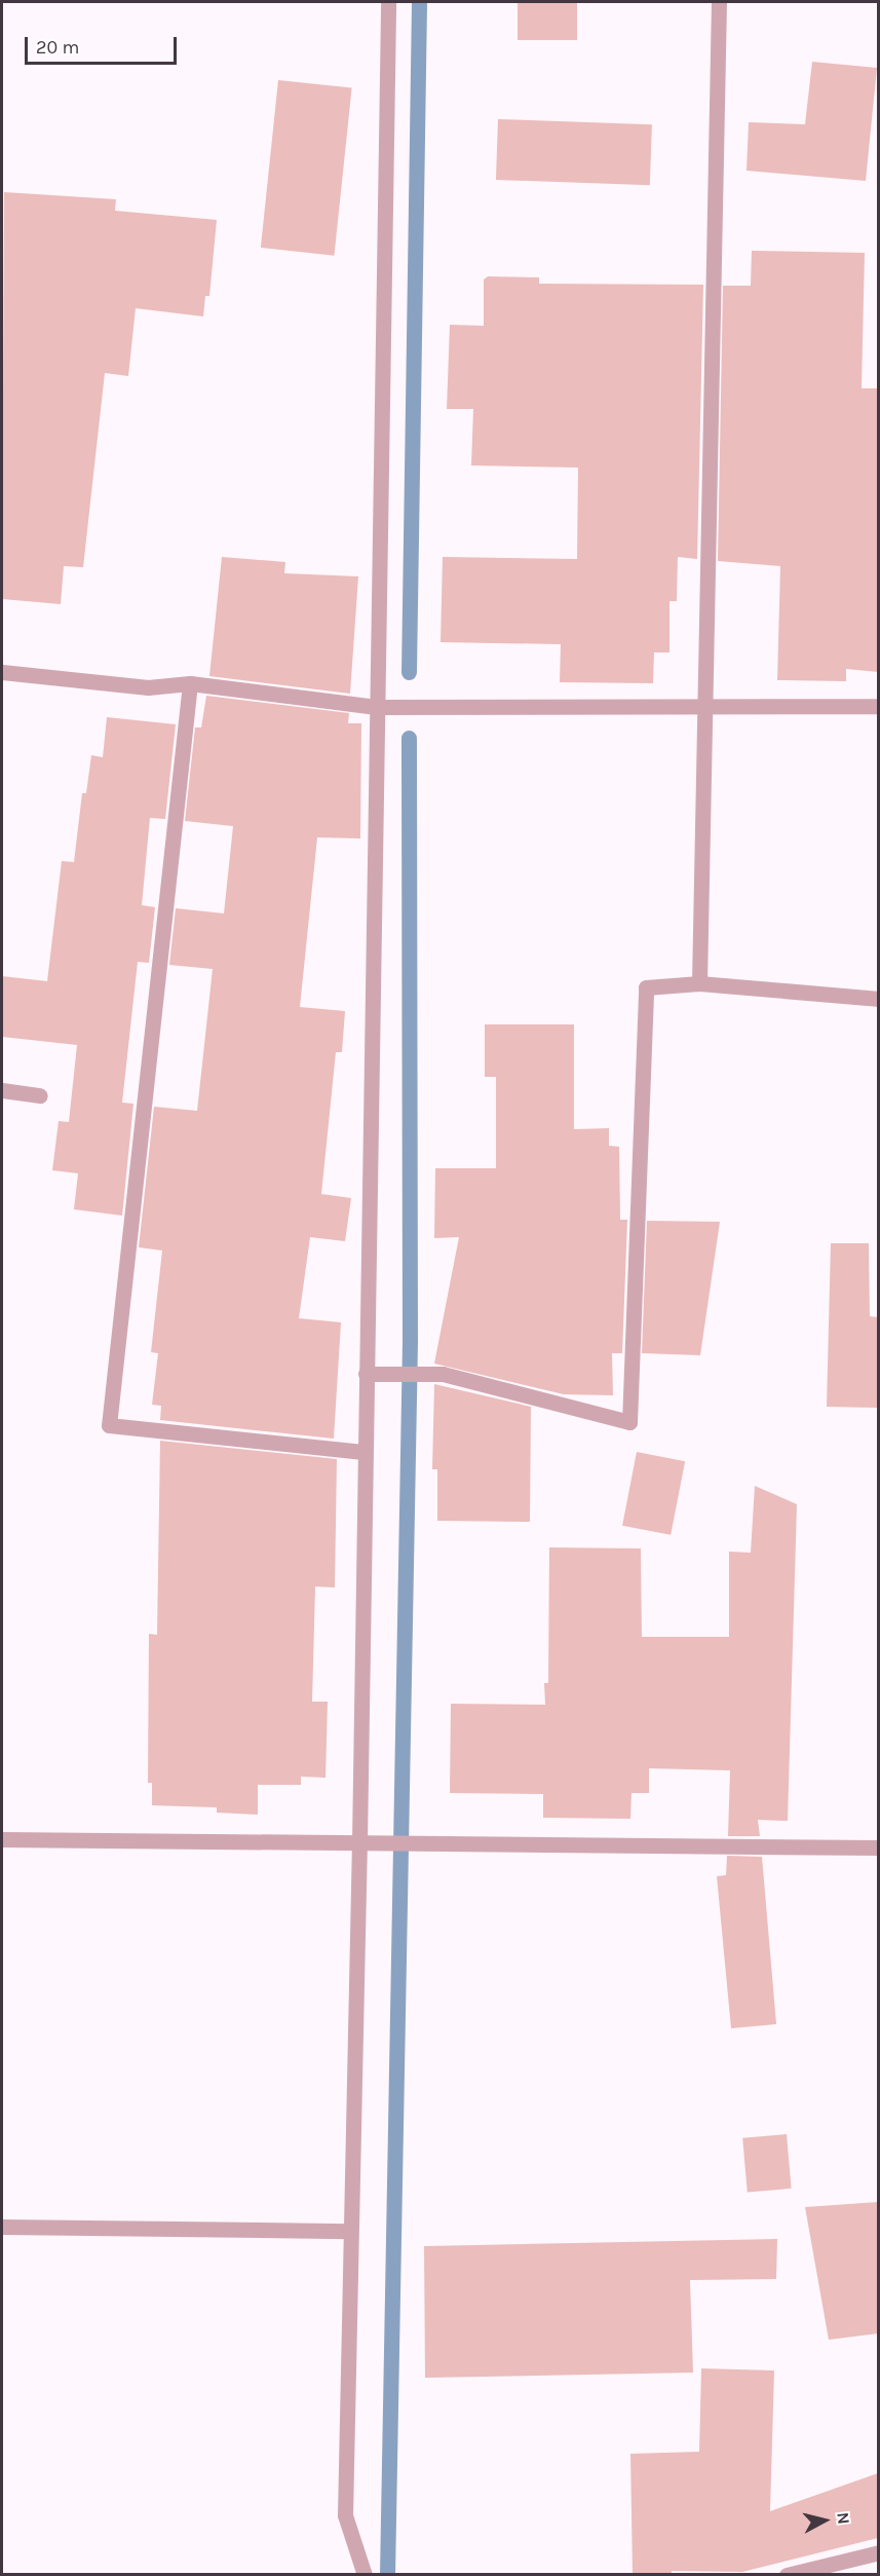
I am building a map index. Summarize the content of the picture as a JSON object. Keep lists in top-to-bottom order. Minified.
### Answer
{"scale_bar":"20 m","north":"right"}
